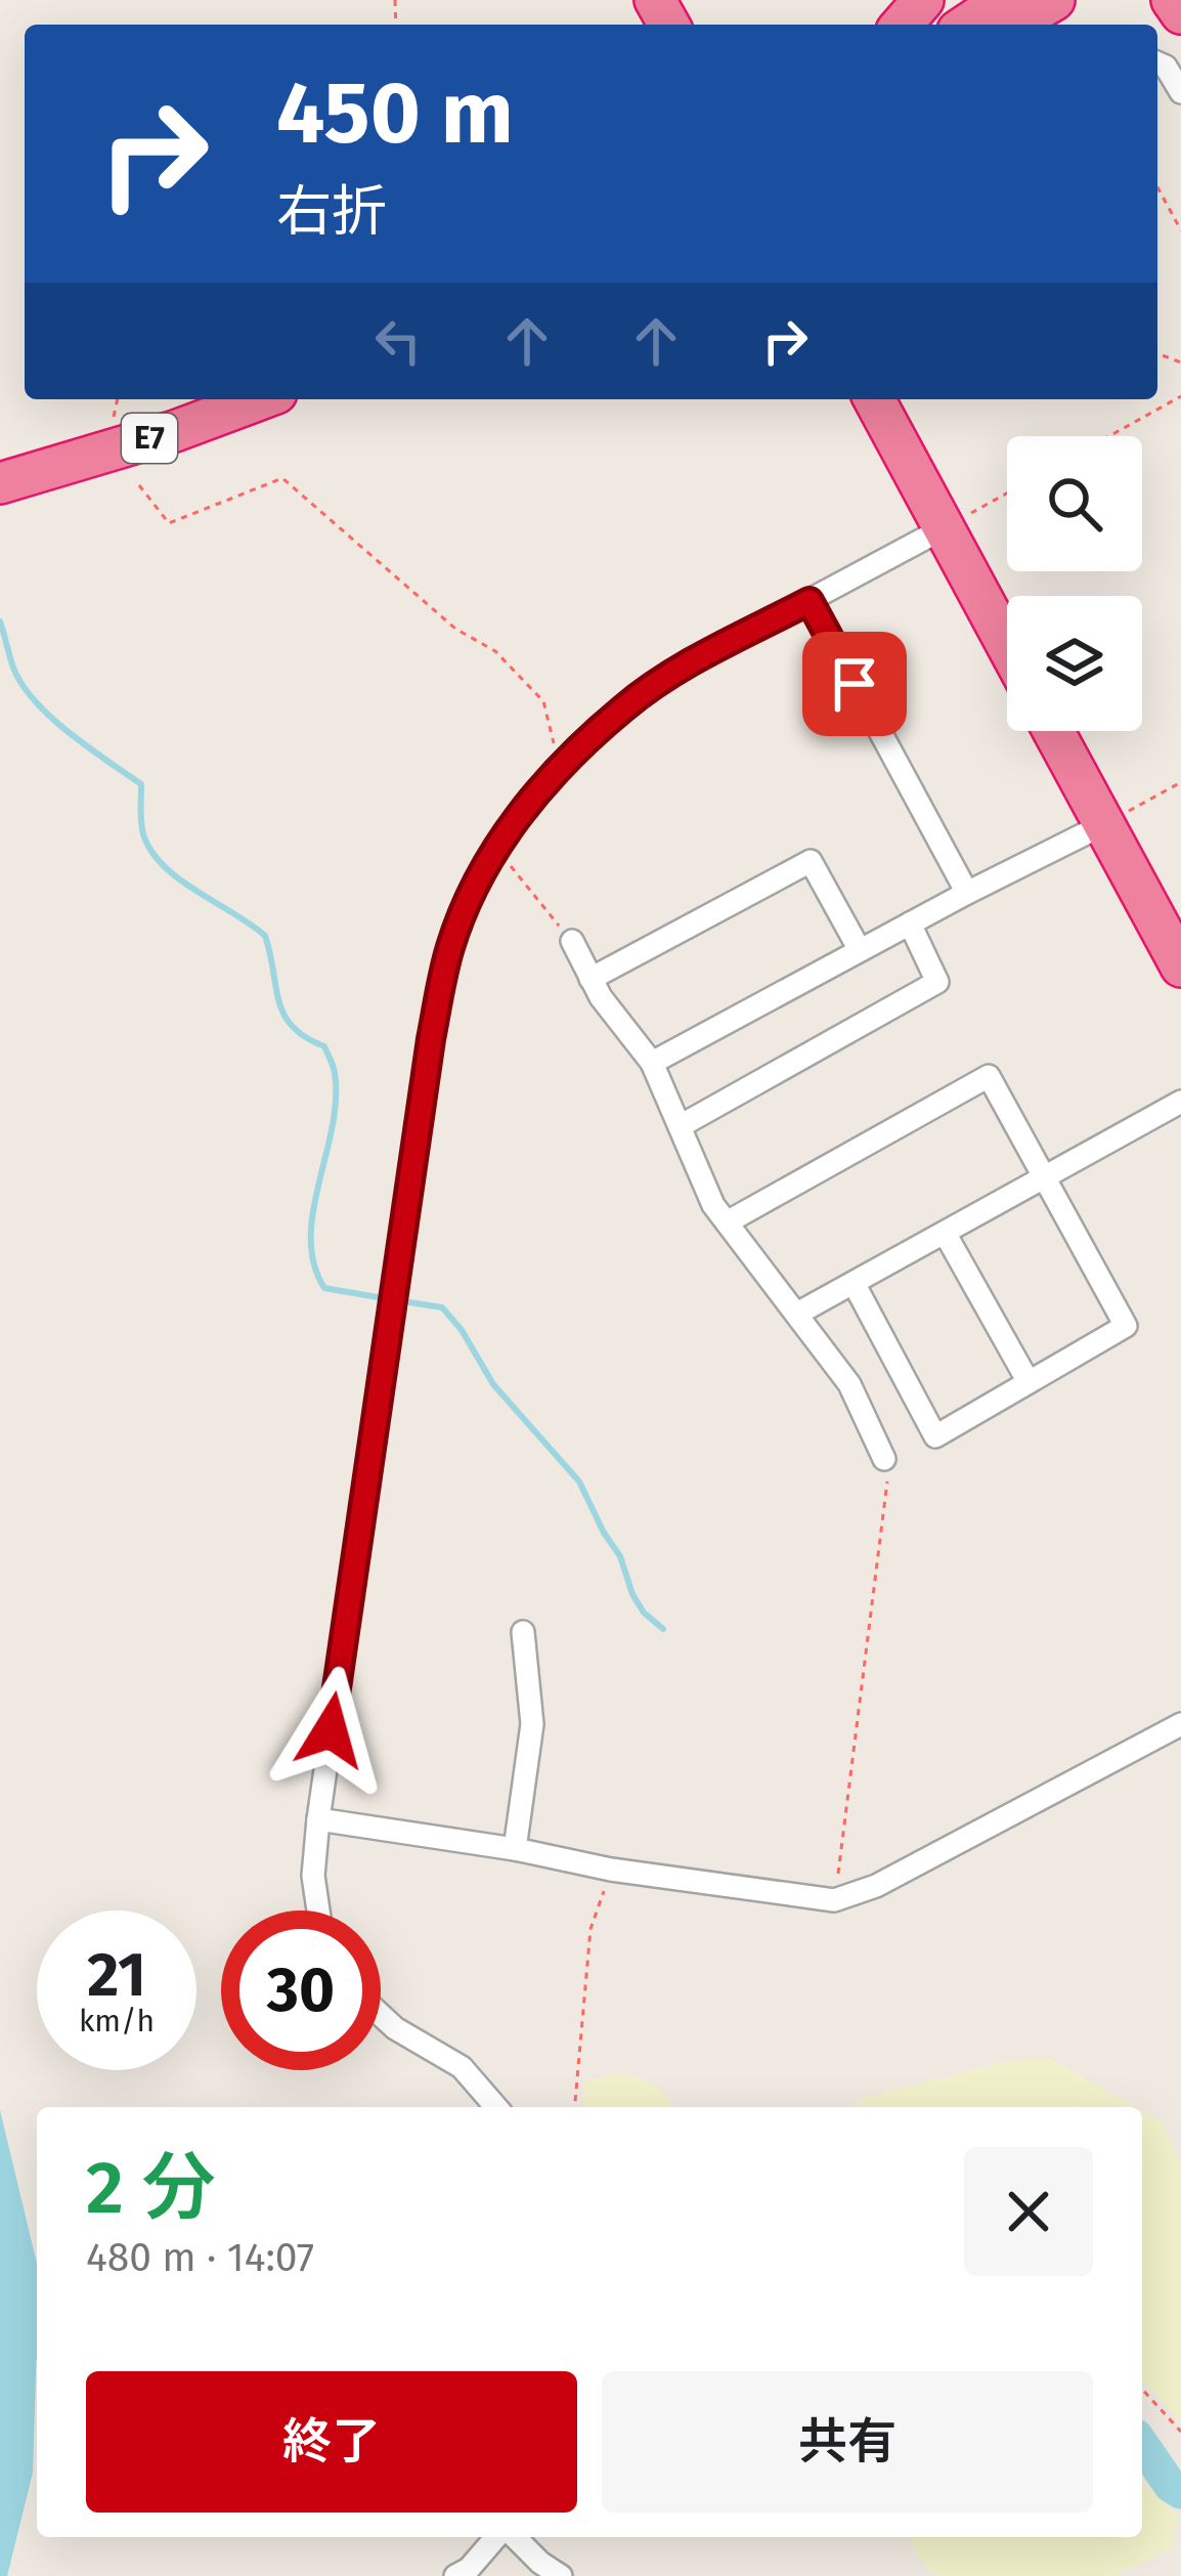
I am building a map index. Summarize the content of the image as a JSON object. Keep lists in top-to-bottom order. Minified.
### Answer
{"streets":{"highway":["E7"]},"page":{"turn":["450 m","右折"],"speed":"21 km/h","limit":"30","heading":["2 分","480 m · 14:07"],"buttons":["終了","共有"]}}
